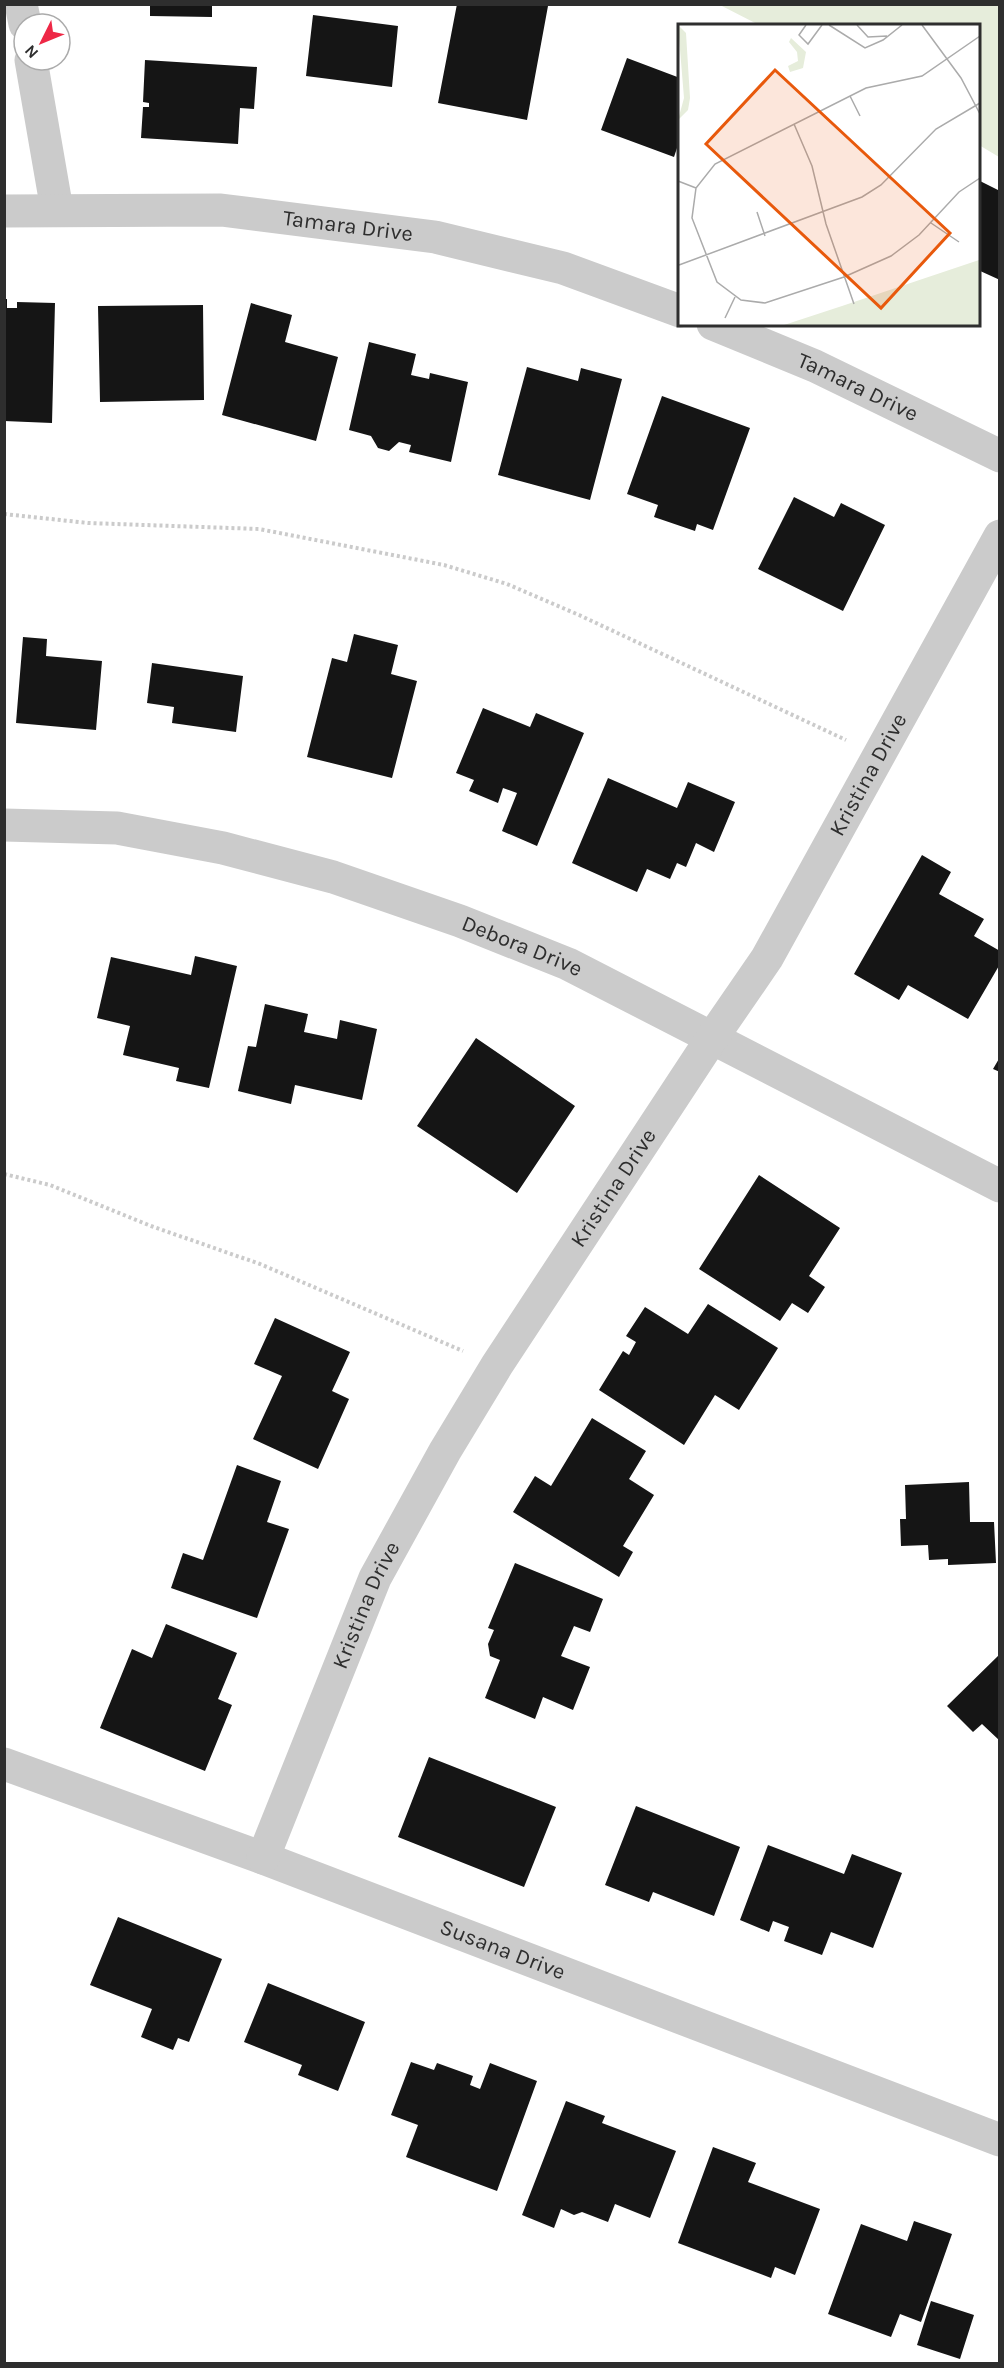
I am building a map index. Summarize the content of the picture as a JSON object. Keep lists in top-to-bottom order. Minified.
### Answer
{"streets":{"street":["Tamara Drive","Kristina Drive","Debora Drive","Susana Drive"]},"crossings":[["Kristina Drive","Debora Drive"],["Kristina Drive","Susana Drive"]],"north":"bottom left"}
